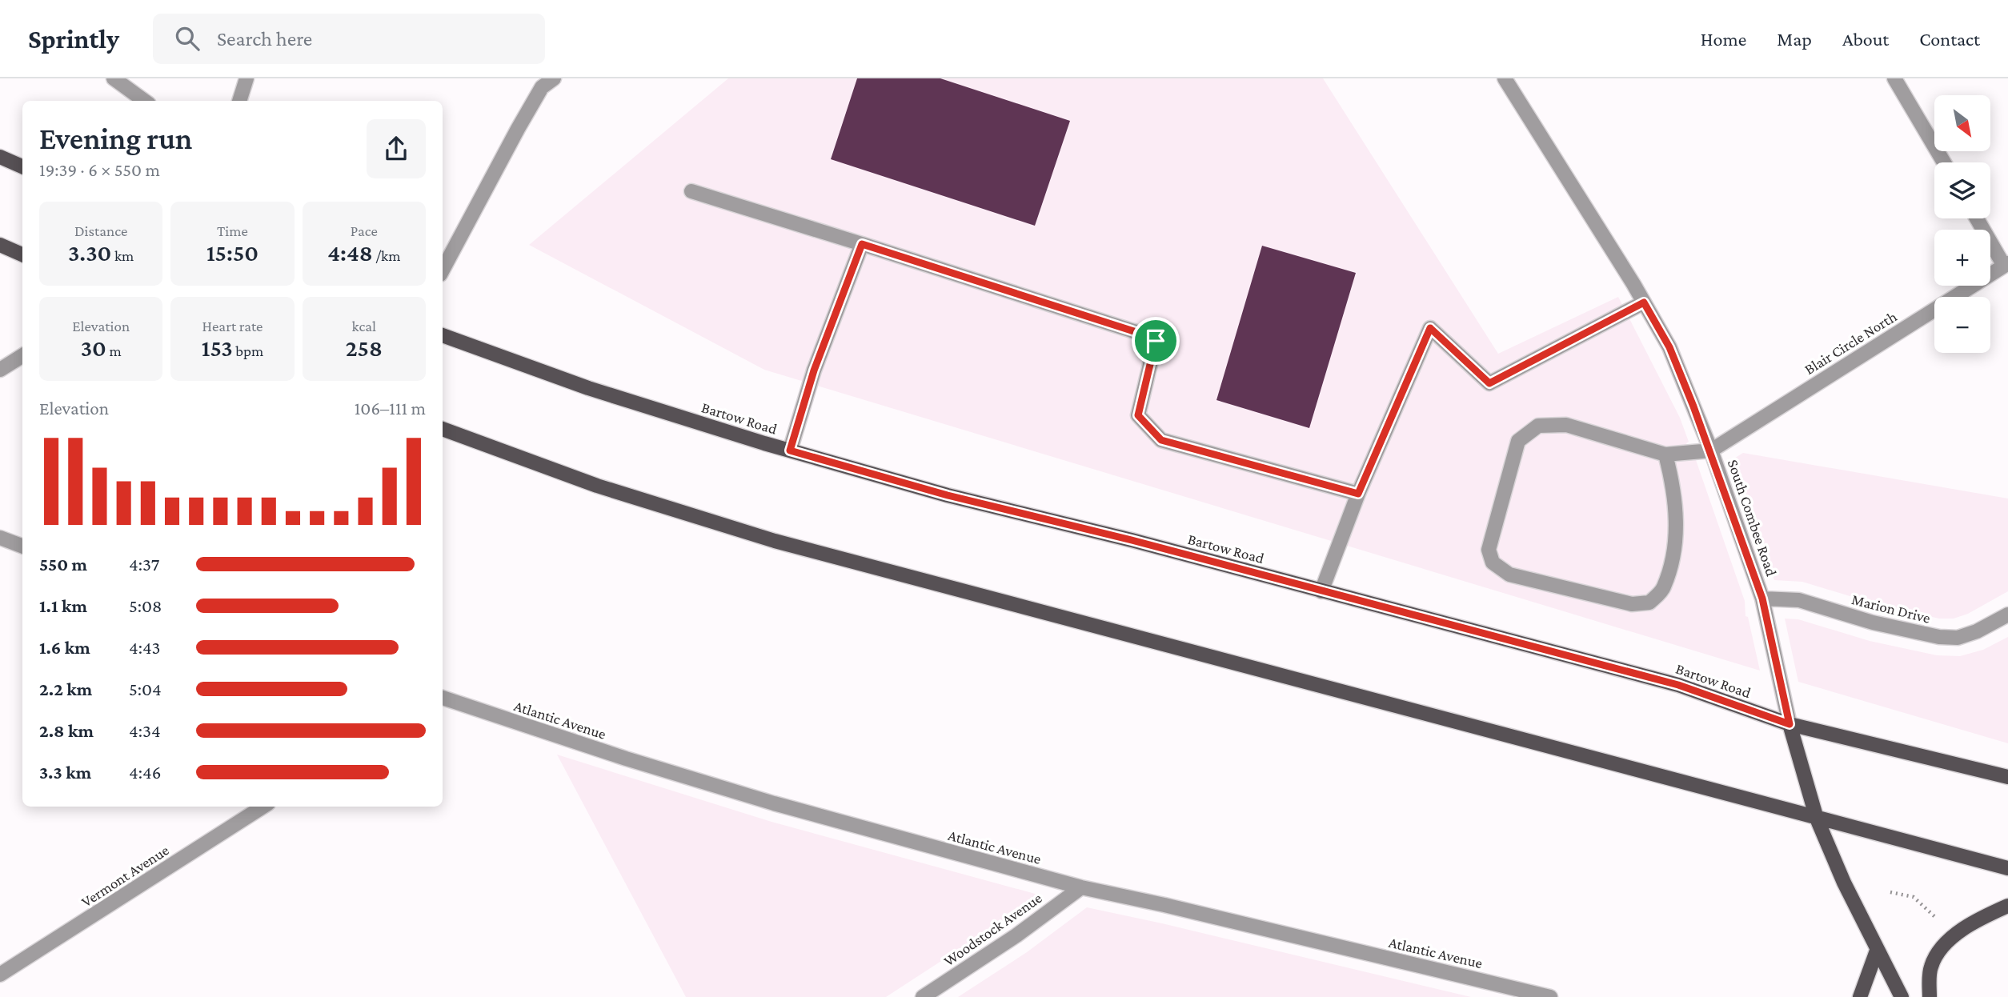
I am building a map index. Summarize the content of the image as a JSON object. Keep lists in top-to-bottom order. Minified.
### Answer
{"streets":{"main road":["Bartow Road","South Combee Road"],"street":["Blair Circle North","Marion Drive","Atlantic Avenue","Vermont Avenue","Woodstock Avenue"]},"crossings":[["Blair Circle North","South Combee Road"],["Bartow Road","South Combee Road"],["South Combee Road","Marion Drive"],["Atlantic Avenue","Woodstock Avenue"]],"north":"bottom right","page":{"header":"Sprintly","search":"Search here","nav":["Home","Map","About","Contact"],"map_buttons":["+","−"],"heading":["Evening run","19:39 · 6 × 550 m"],"stats":[["Distance","3.30 km"],["Time","15:50"],["Pace","4:48 /km"],["Elevation","30 m"],["Heart rate","153 bpm"],["kcal","258"]],"chart":["Elevation","106–111 m"],"list":[{"name":"550 m","note":"4:37"},{"name":"1.1 km","note":"5:08"},{"name":"1.6 km","note":"4:43"},{"name":"2.2 km","note":"5:04"},{"name":"2.8 km","note":"4:34"},{"name":"3.3 km","note":"4:46"}]}}
